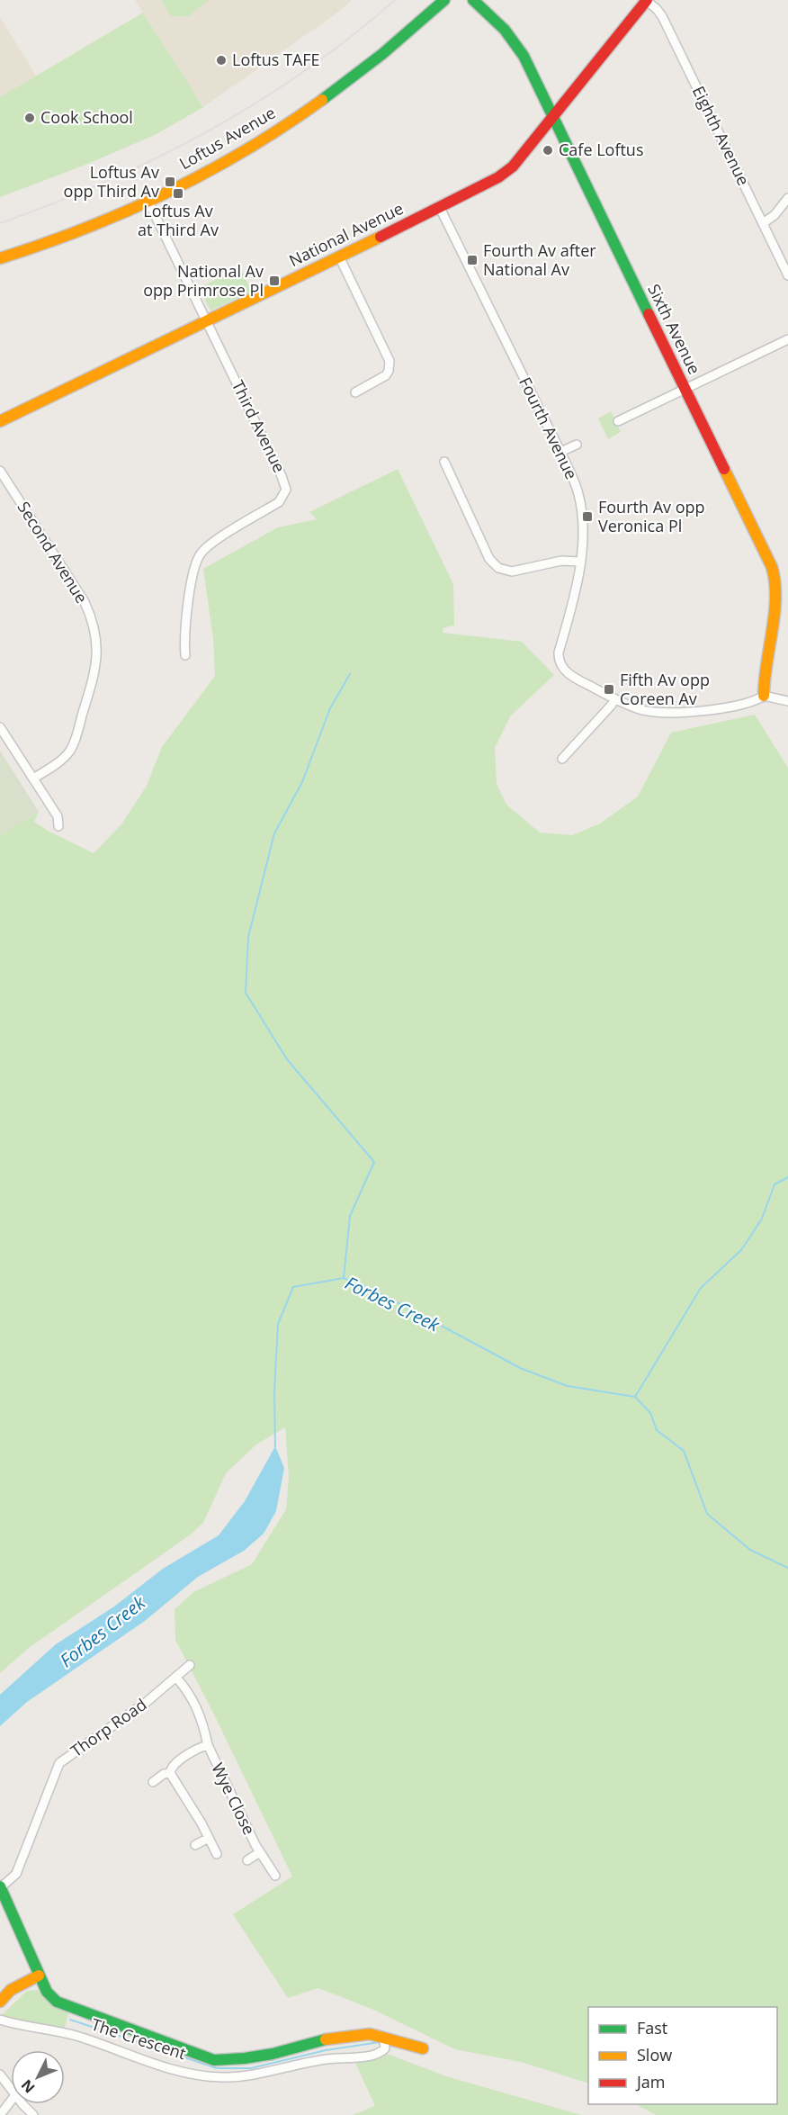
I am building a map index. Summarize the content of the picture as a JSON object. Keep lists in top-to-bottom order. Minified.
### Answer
{"streets":{"street":["Eighth Avenue","Loftus Avenue","National Avenue","Sixth Avenue","Third Avenue","Fourth Avenue","Second Avenue","Thorp Road","Wye Close","The Crescent"]},"crossings":[["Eighth Avenue","National Avenue"],["Loftus Avenue","Third Avenue"],["National Avenue","Sixth Avenue"],["National Avenue","Third Avenue"],["National Avenue","Fourth Avenue"],["Thorp Road","Wye Close"],["Thorp Road","The Crescent"]],"water":["Forbes Creek"],"places":{"other":["Loftus TAFE","Cook School","Cafe Loftus"],"transit":["Loftus Av opp Third Av","Loftus Av at Third Av","Fourth Av after National Av","National Av opp Primrose Pl","Fourth Av opp Veronica Pl","Fifth Av opp Coreen Av"]},"legend":["Fast","Slow","Jam"],"north":"bottom left"}
